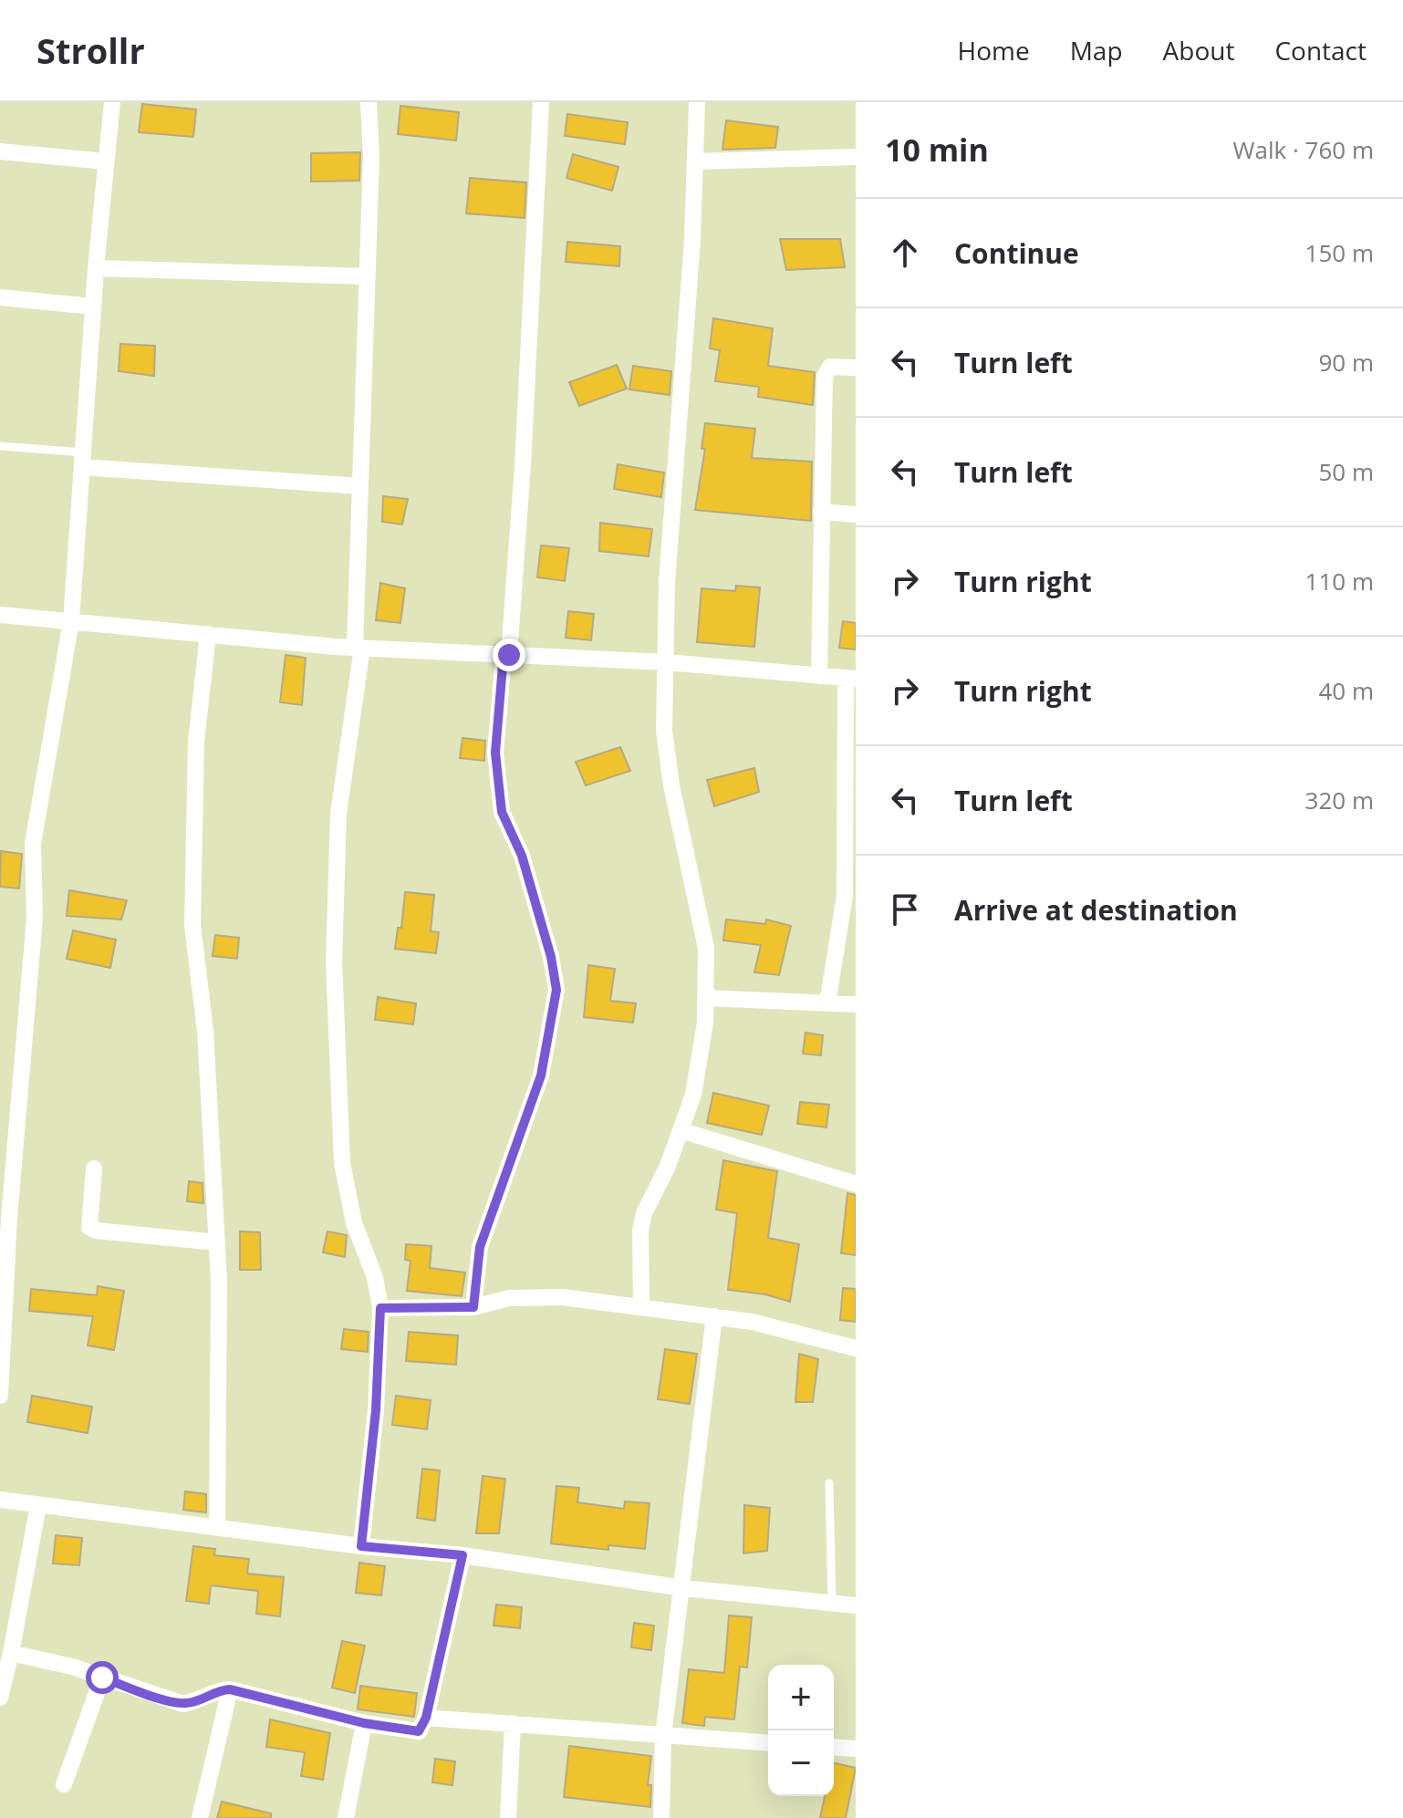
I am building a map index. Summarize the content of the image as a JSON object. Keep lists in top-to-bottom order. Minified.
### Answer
{"page":{"header":"Strollr","nav":["Home","Map","About","Contact"],"heading":["10 min","Walk · 760 m"],"list":[["Continue","150 m"],["Turn left","90 m"],["Turn left","50 m"],["Turn right","110 m"],["Turn right","40 m"],["Turn left","320 m"],"Arrive at destination"],"map_buttons":["+","−"]}}
